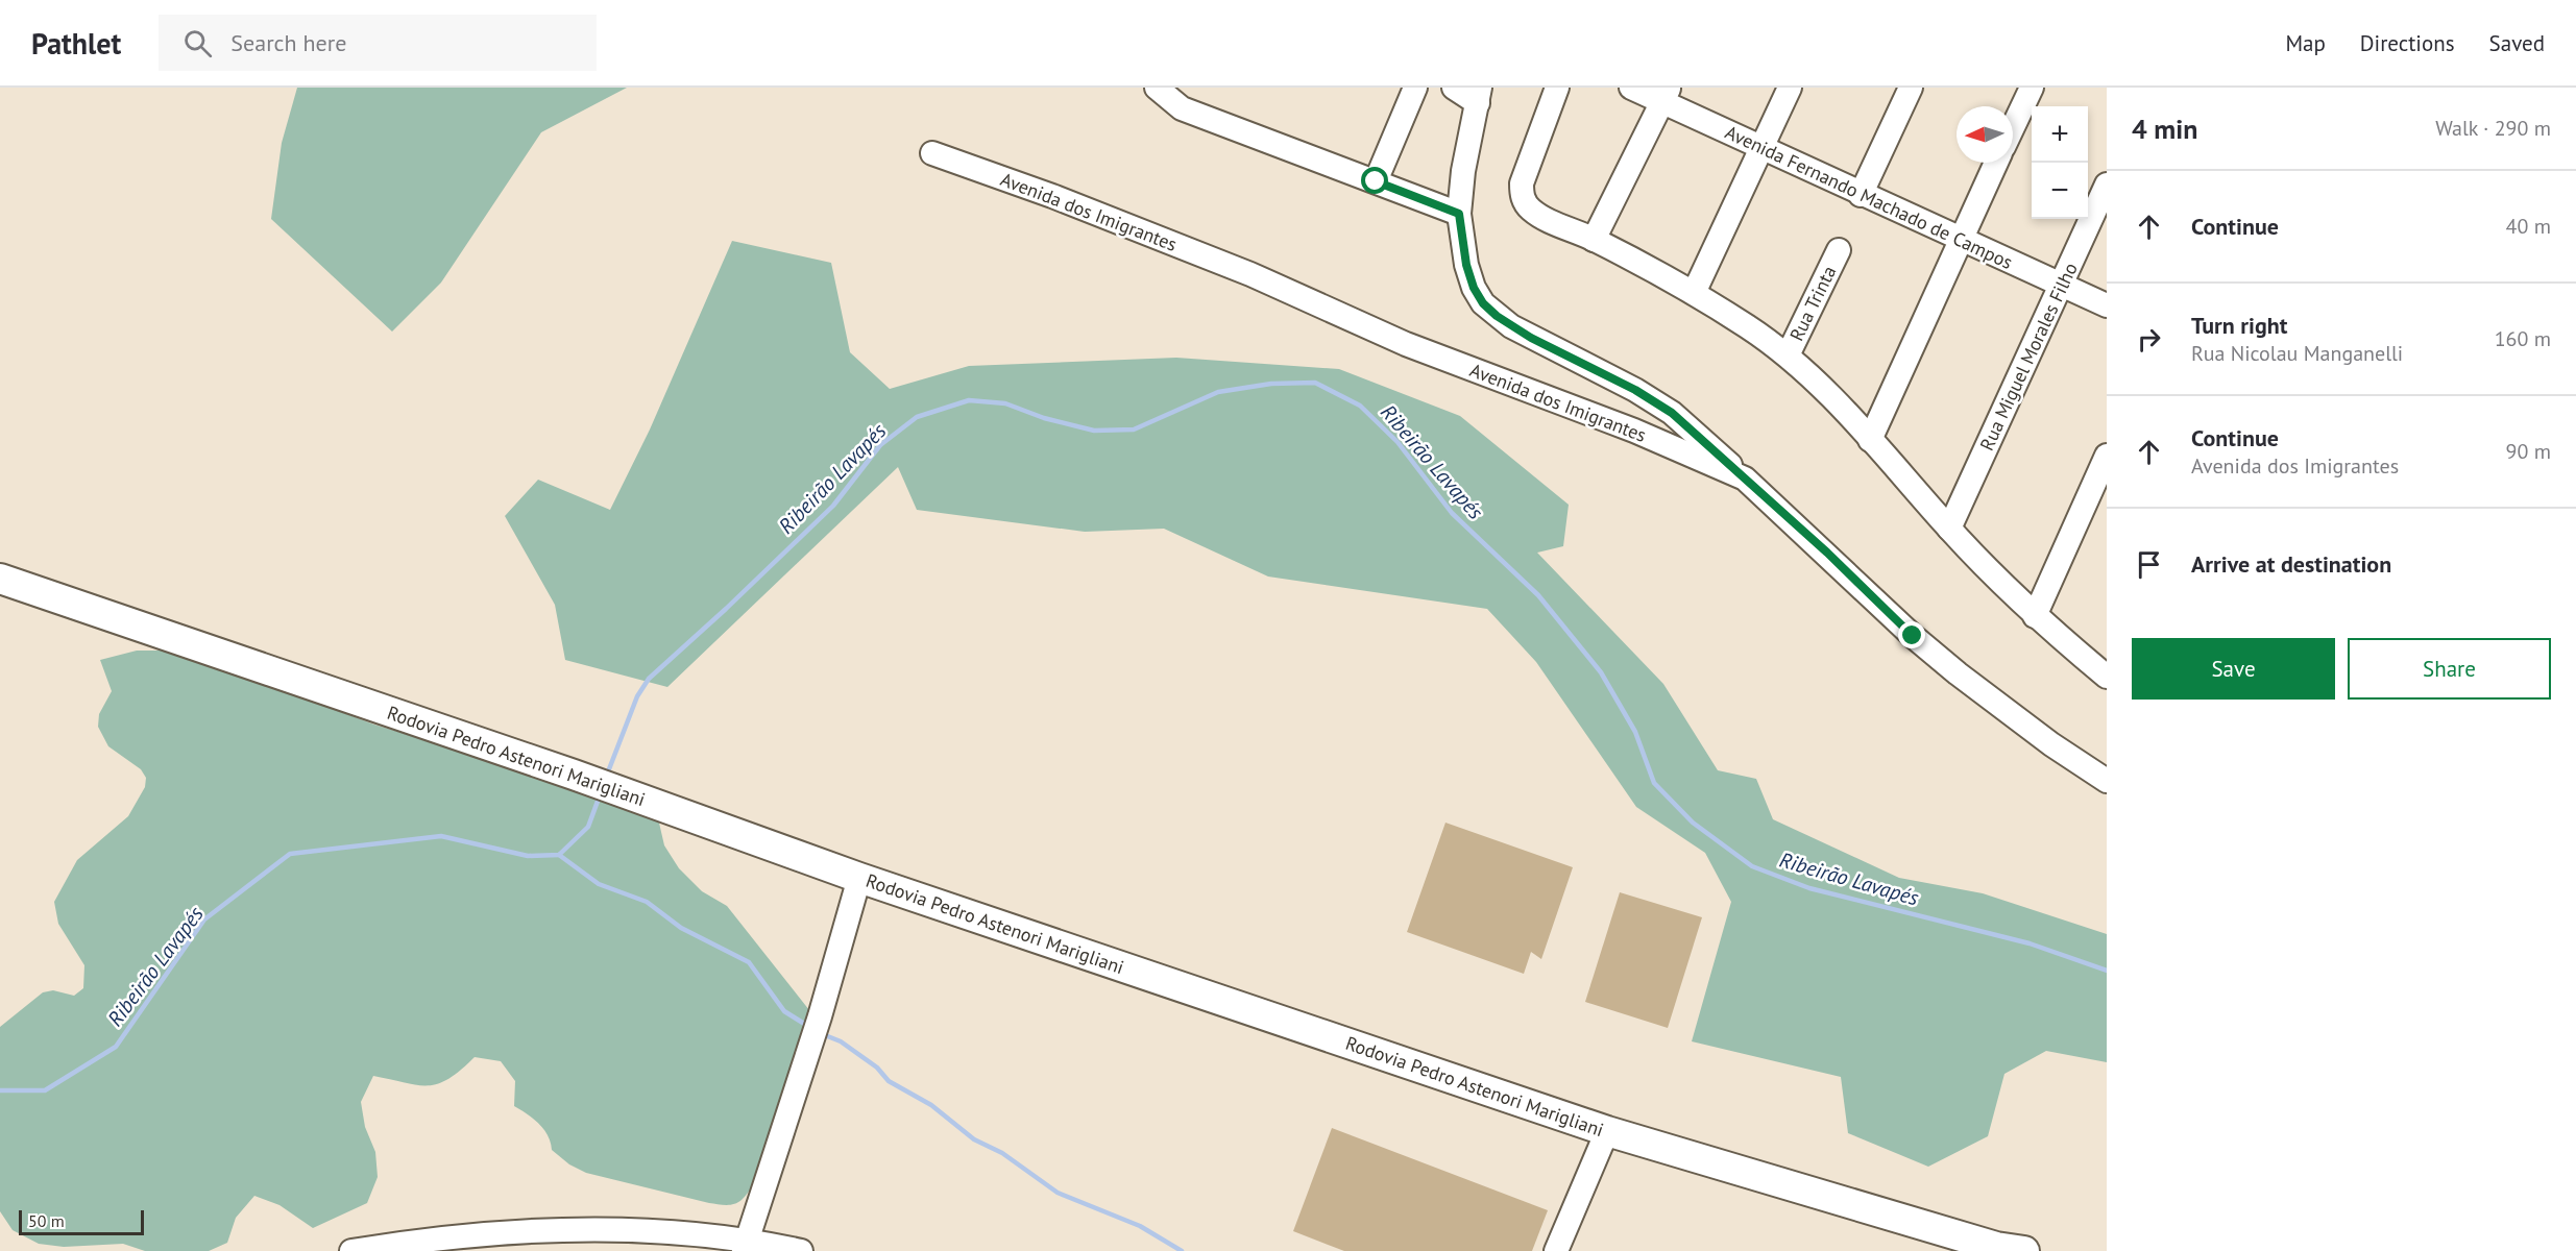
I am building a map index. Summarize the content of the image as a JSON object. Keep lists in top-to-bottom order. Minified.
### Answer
{"streets":{"main road":["Rodovia Pedro Astenori Marigliani"],"street":["Avenida Fernando Machado de Campos","Avenida dos Imigrantes","Rua Trinta","Rua Miguel Morales Filho"]},"crossings":[["Avenida Fernando Machado de Campos","Rua Miguel Morales Filho"]],"water":["Ribeirão Lavapés"],"scale_bar":"50 m","north":"left","page":{"header":"Pathlet","search":"Search here","nav":["Map","Directions","Saved"],"heading":["4 min","Walk · 290 m"],"map_buttons":["+","−"],"list":[["Continue","40 m"],["Turn right","Rua Nicolau Manganelli","160 m"],["Continue","Avenida dos Imigrantes","90 m"],"Arrive at destination"],"buttons":["Save","Share"],"scale":"50 m"}}
